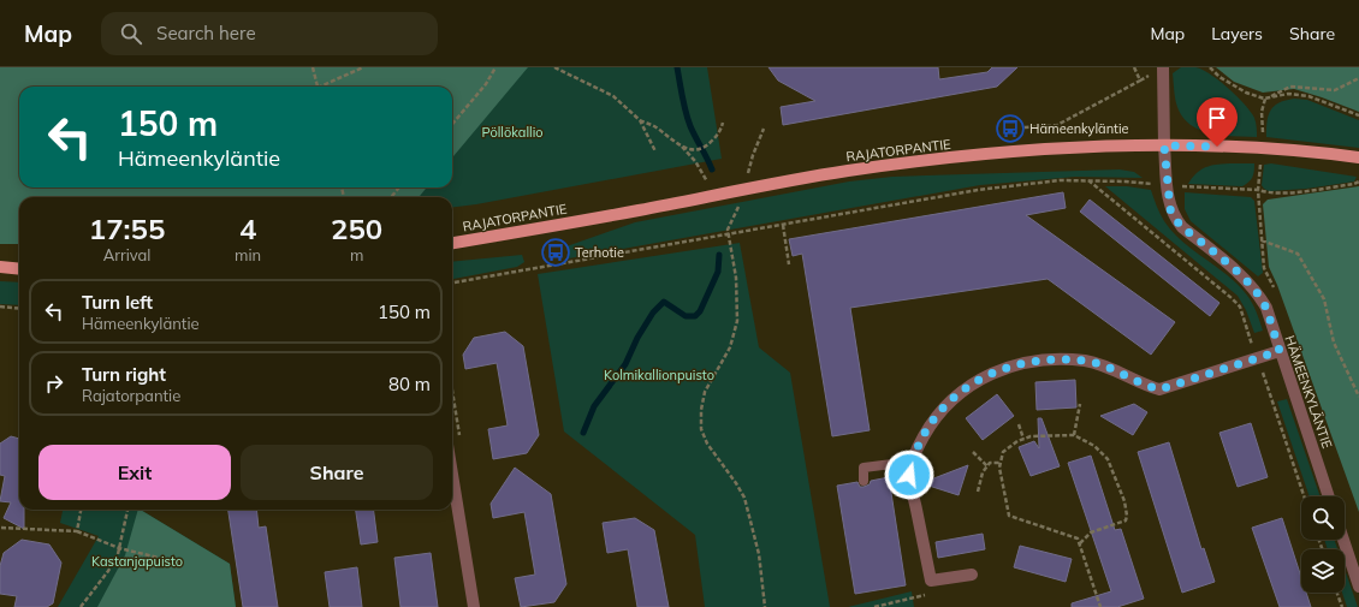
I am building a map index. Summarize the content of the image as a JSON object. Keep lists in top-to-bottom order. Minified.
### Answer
{"streets":{"main road":["RAJATORPANTIE"],"street":["HÄMEENKYLÄNTIE"]},"crossings":[["RAJATORPANTIE","HÄMEENKYLÄNTIE"]],"parks":["Pöllökallio","Kolmikallionpuisto","Kastanjapuisto"],"places":{"bus stop":["Hämeenkyläntie","Terhotie"]},"page":{"header":"Map","search":"Search here","nav":["Map","Layers","Share"],"turn":["150 m","Hämeenkyläntie"],"eta":["17:55","Arrival","4","min","250","m"],"list":[{"name":"Turn left","note":"Hämeenkyläntie","value":"150 m"},{"name":"Turn right","note":"Rajatorpantie","value":"80 m"}],"buttons":["Exit","Share"]}}
